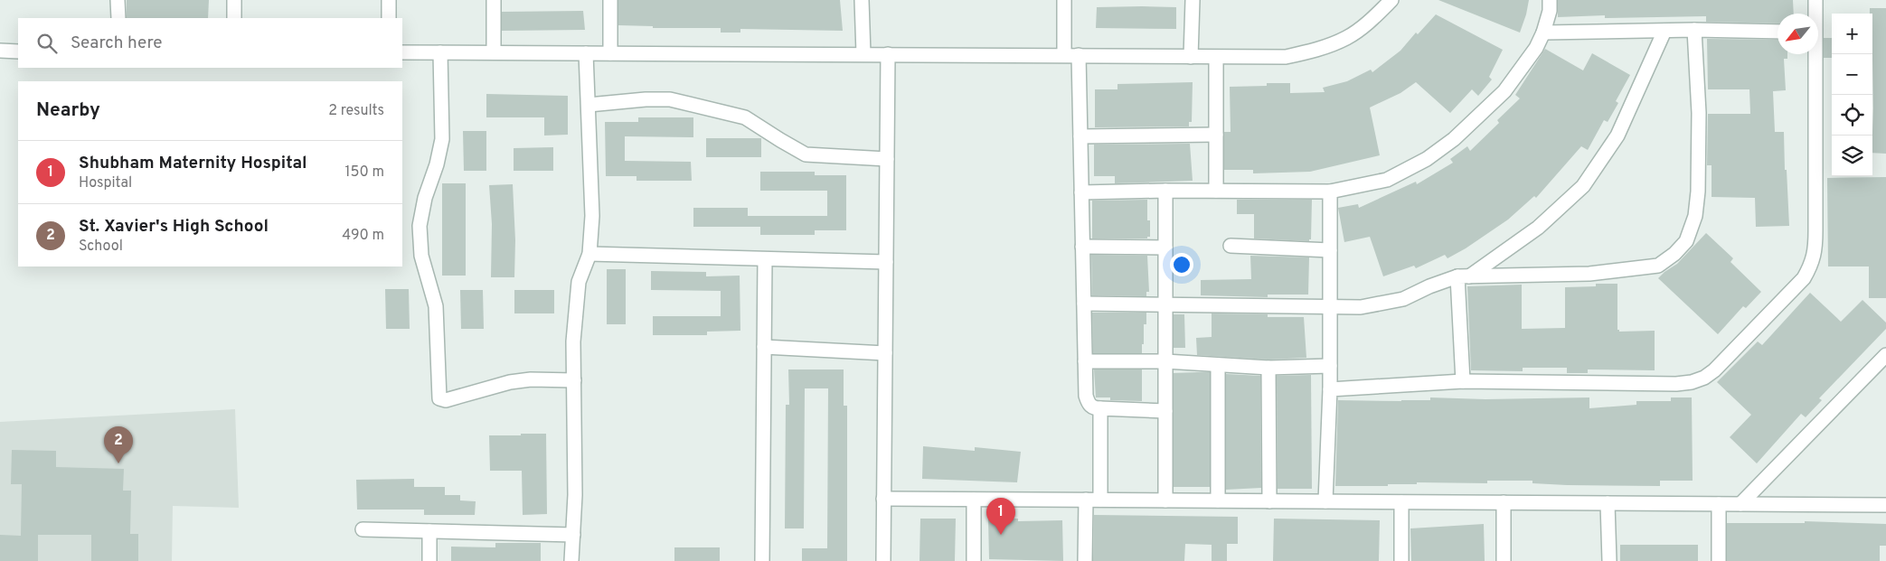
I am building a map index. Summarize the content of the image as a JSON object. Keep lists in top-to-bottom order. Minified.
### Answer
{"north":"bottom left","page":{"map_buttons":["+","−"],"search":"Search here","heading":["Nearby","2 results"],"list":[{"mark":"1","name":"Shubham Maternity Hospital","note":"Hospital","value":"150 m"},{"mark":"2","name":"St. Xavier's High School","note":"School","value":"490 m"}],"pins":["2","1"]}}
